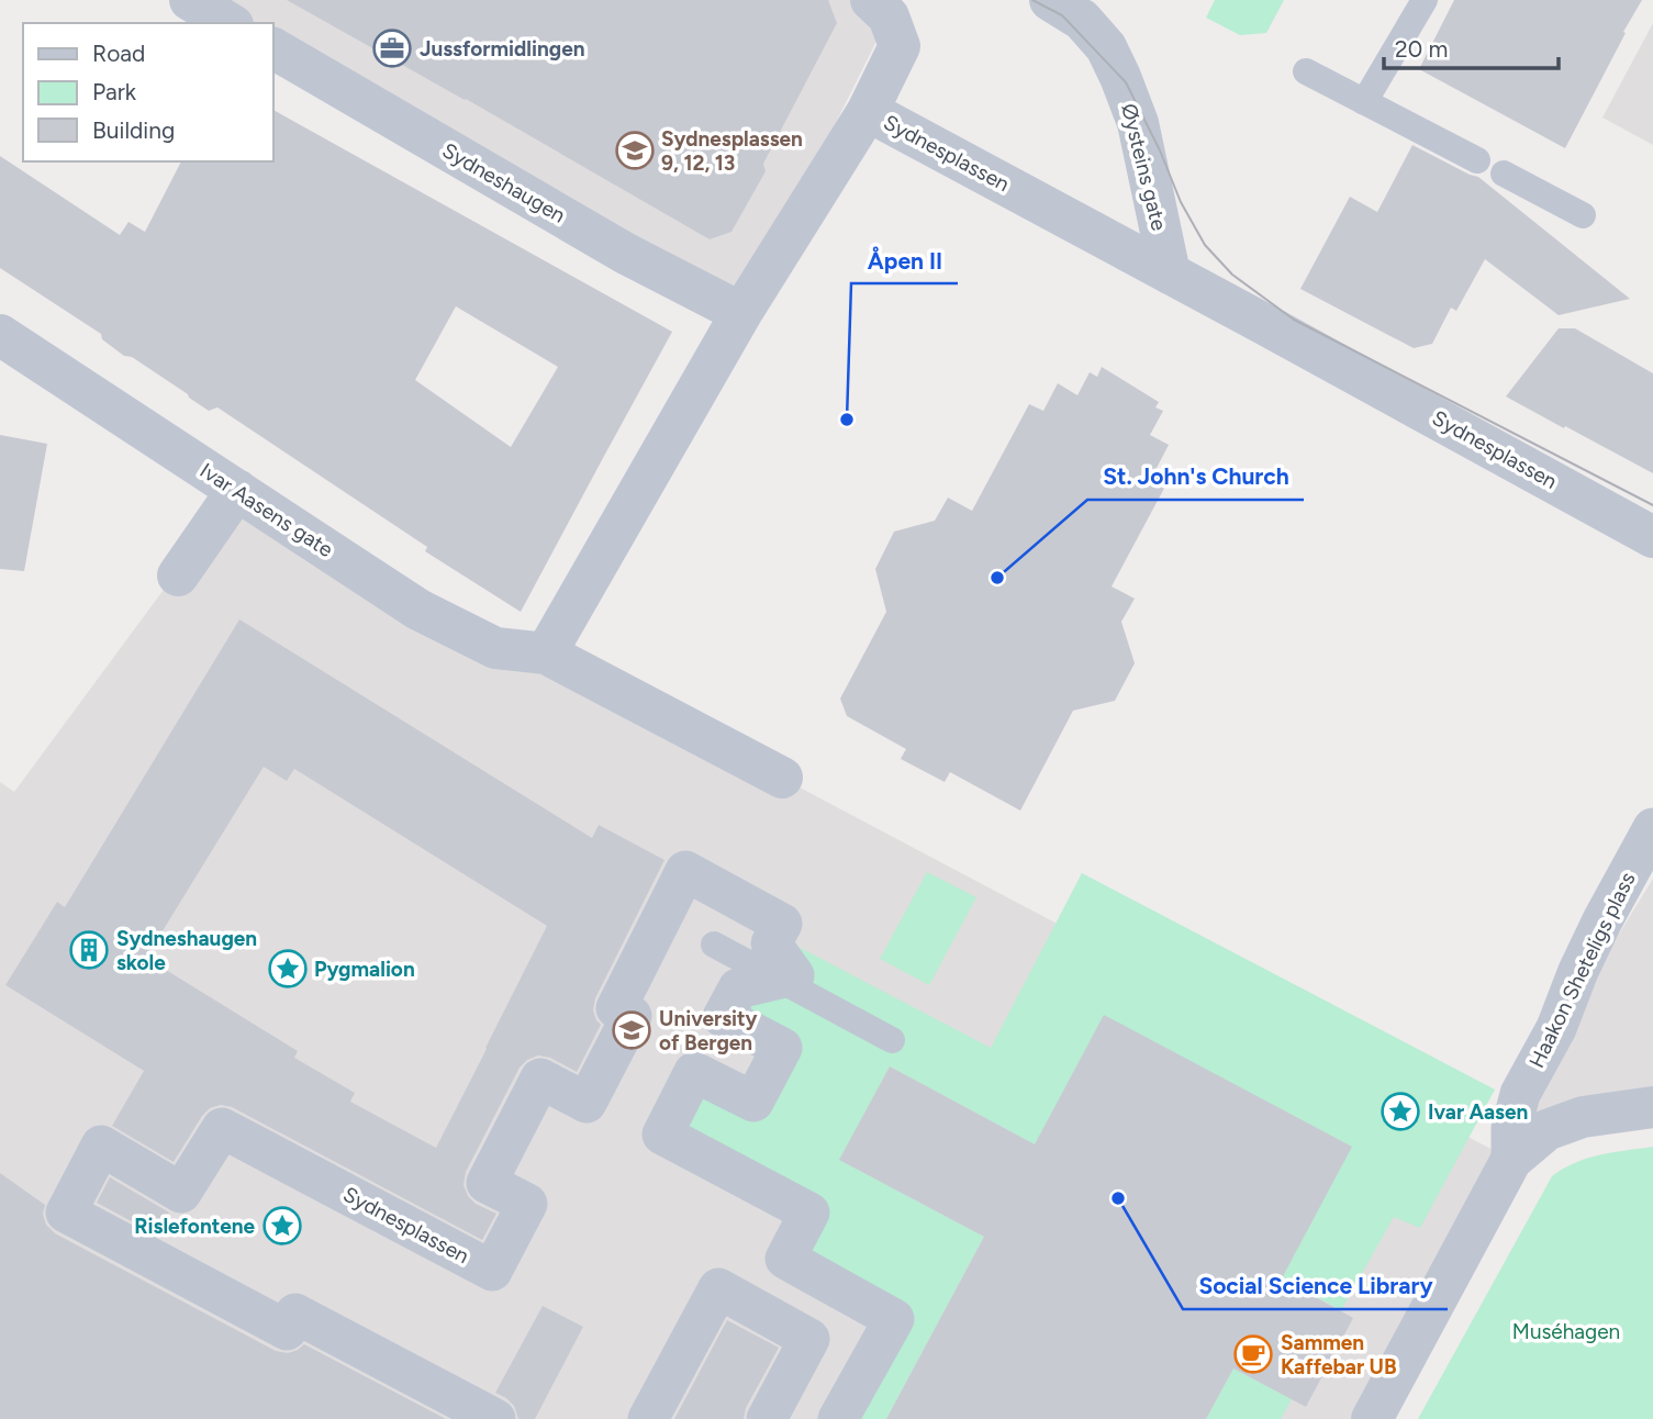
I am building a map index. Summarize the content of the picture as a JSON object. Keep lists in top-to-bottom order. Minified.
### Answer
{"streets":{"street":["Sydnesplassen","Øysteins gate","Sydneshaugen","Ivar Aasens gate","Haakon Sheteligs plass"]},"crossings":[["Sydnesplassen","Øysteins gate"],["Sydnesplassen","Sydneshaugen"],["Sydnesplassen","Ivar Aasens gate"]],"parks":["Muséhagen"],"places":{"office":["Jussformidlingen"],"school or university":["Sydnesplassen 9, 12, 13","University of Bergen"],"other":["Åpen II","St. John's Church","Social Science Library"],"building":["Sydneshaugen skole"],"place":["Pygmalion","Ivar Aasen","Rislefontene"],"cafe":["Sammen Kaffebar UB"]},"legend":["Road","Park","Building"],"scale_bar":"20 m"}
